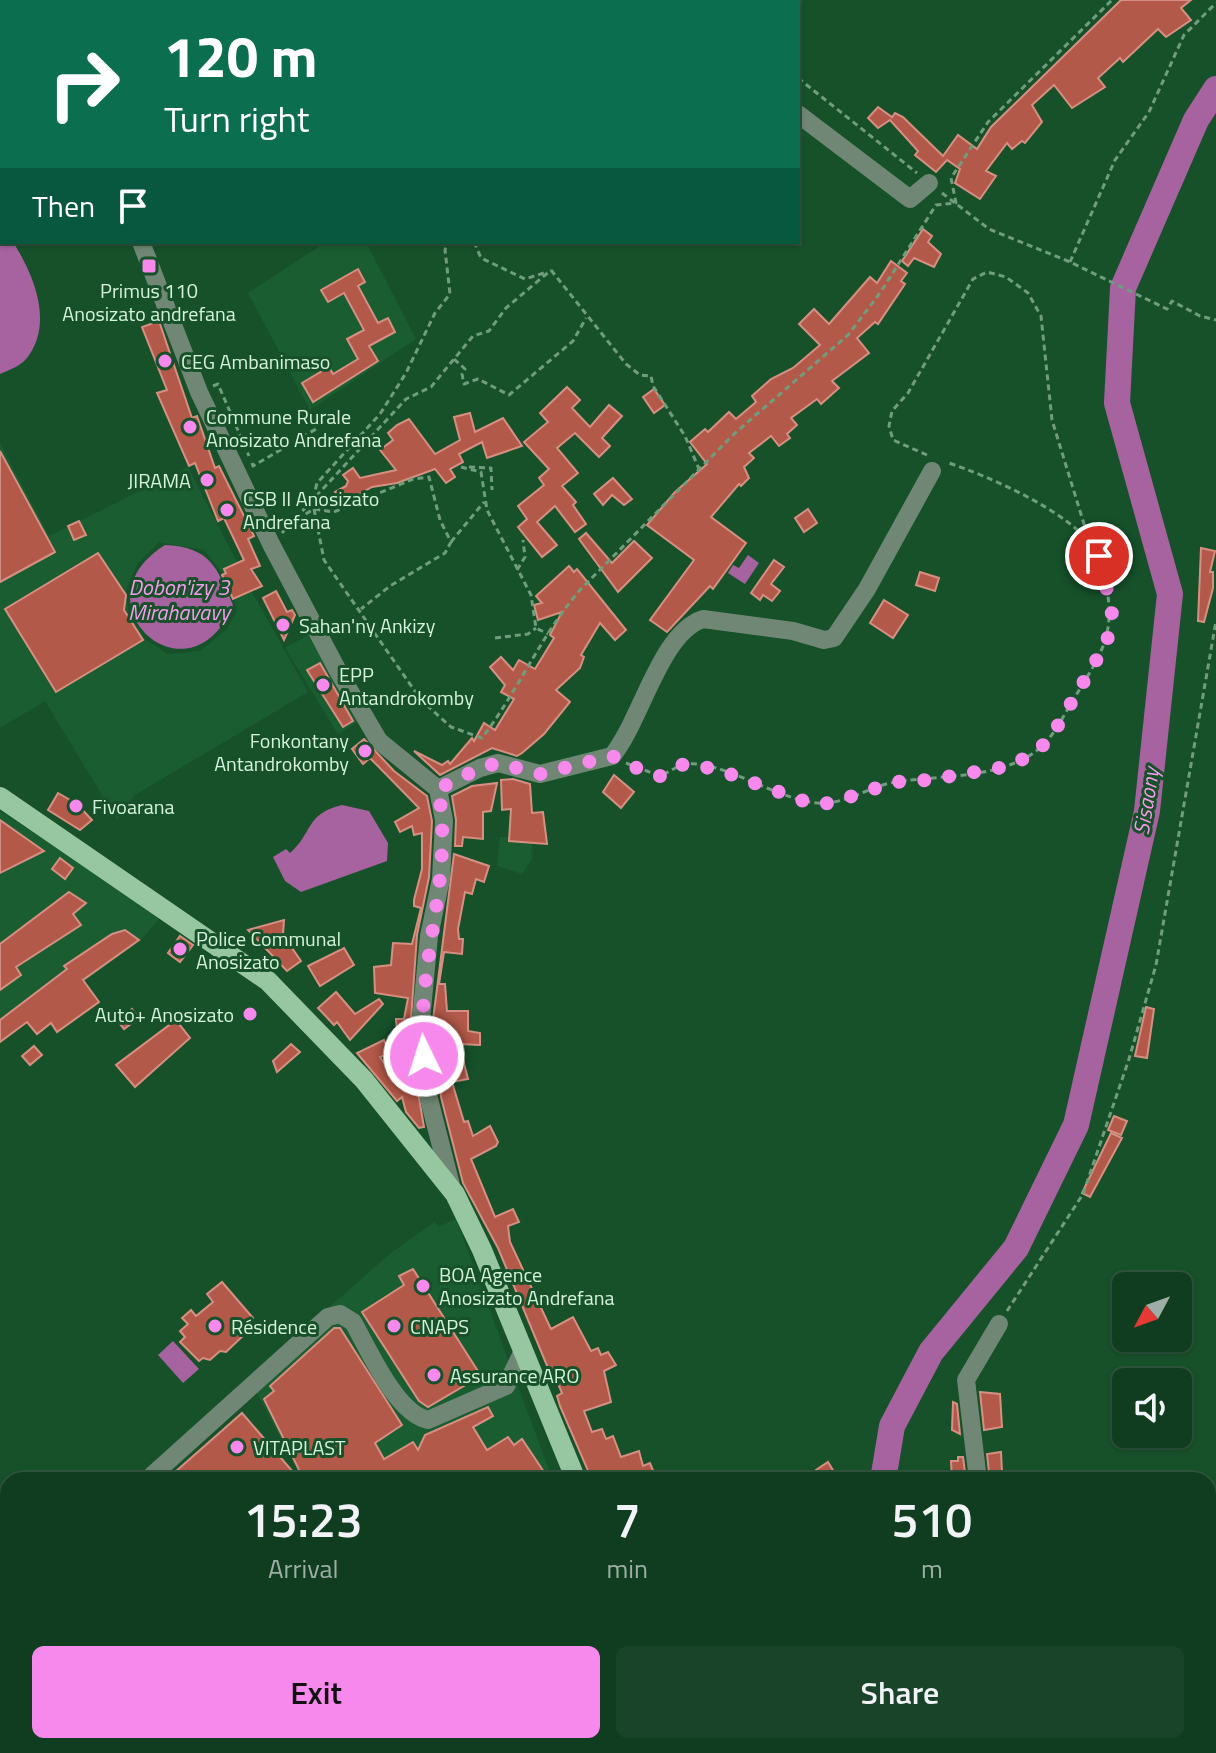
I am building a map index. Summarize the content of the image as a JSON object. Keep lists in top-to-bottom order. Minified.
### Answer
{"water":["Dobon'izy 3 Mirahavavy","Sisaony"],"places":{"transit":["Primus 110 Anosizato andrefana"],"other":["CEG Ambanimaso","Commune Rurale Anosizato Andrefana","JIRAMA","CSB II Anosizato Andrefana","Sahan'ny Ankizy","EPP Antandrokomby","Fonkontany Antandrokomby","Fivoarana","Police Communal Anosizato","Auto+ Anosizato","BOA Agence Anosizato Andrefana","Résidence","CNAPS","Assurance ARO","VITAPLAST"]},"north":"bottom left","page":{"turn":["120 m","Turn right"],"then":"Then","eta":["15:23","Arrival","7","min","510","m"],"buttons":["Exit","Share"]}}
